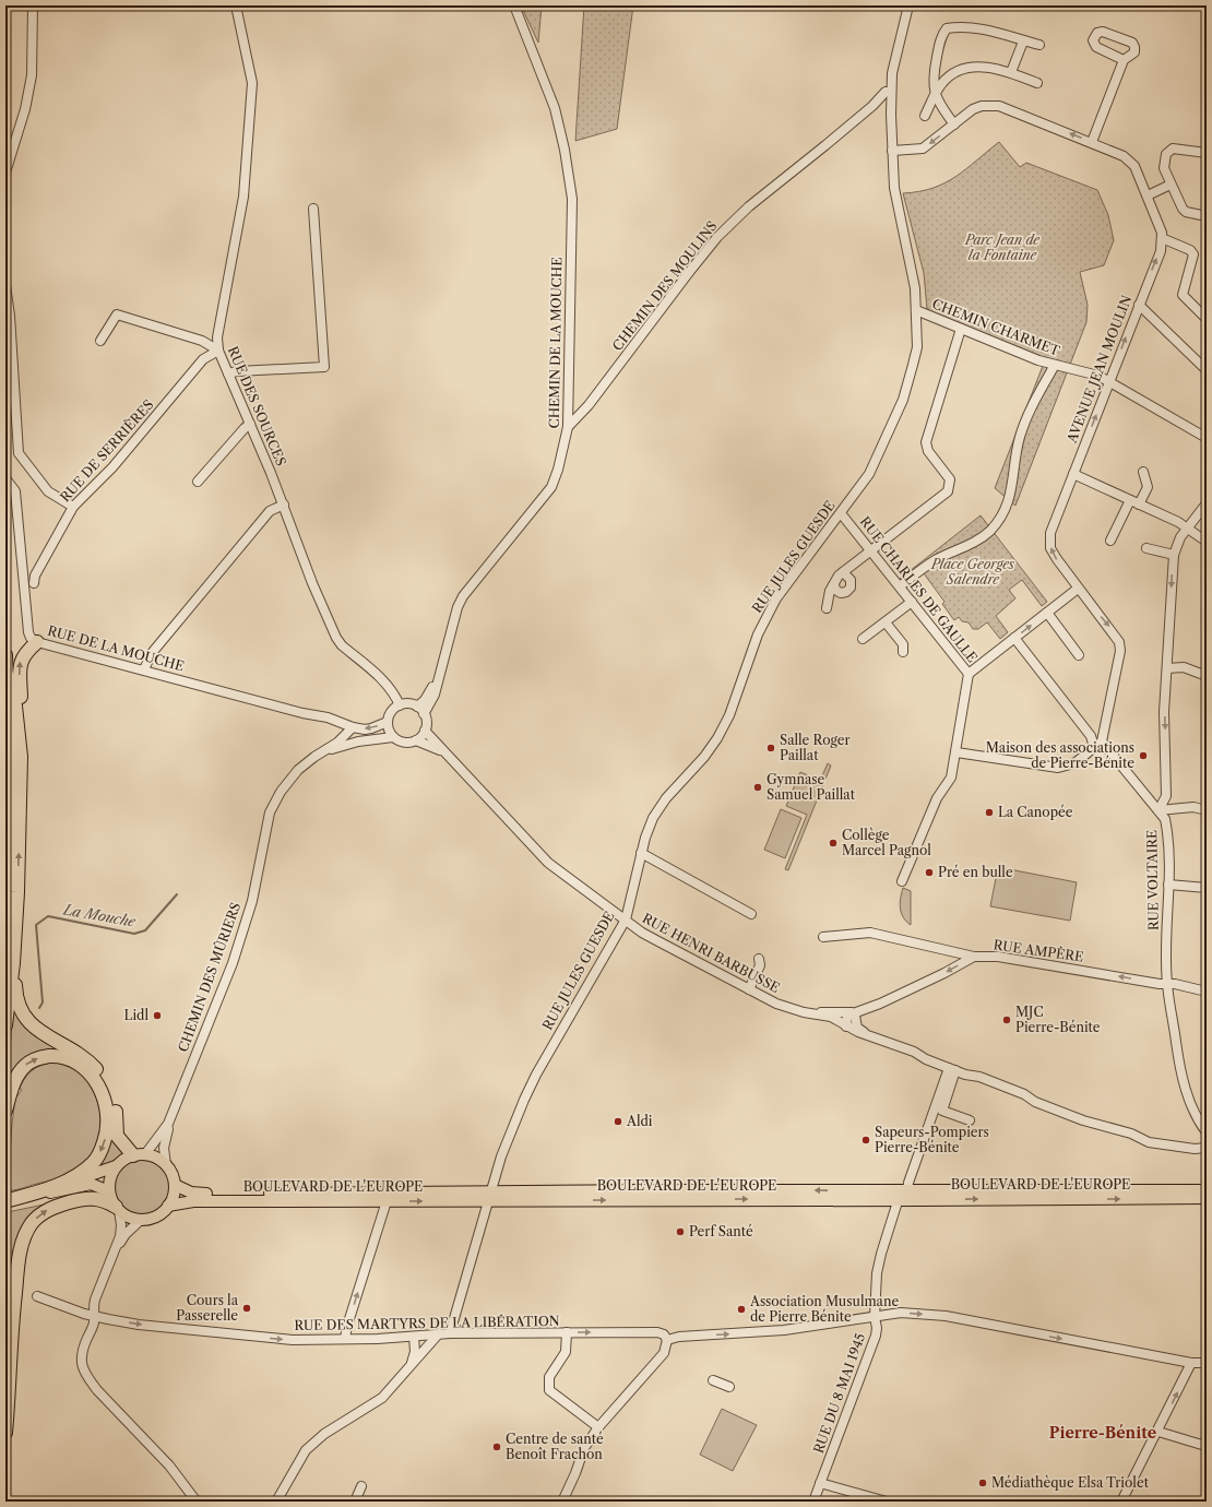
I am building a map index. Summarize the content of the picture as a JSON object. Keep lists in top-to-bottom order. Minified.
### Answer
{"streets":{"main road":["BOULEVARD DE L'EUROPE"],"street":["CHEMIN DES MOULINS","CHEMIN CHARMET","CHEMIN DE LA MOUCHE","AVENUE JEAN MOULIN","RUE DES SOURCES","RUE DE SERRIÈRES","RUE JULES GUESDE","RUE CHARLES DE GAULLE","RUE DE LA MOUCHE","RUE VOLTAIRE","RUE AMPÈRE","RUE HENRI BARBUSSE","CHEMIN DES MÛRIERS","RUE DES MARTYRS DE LA LIBÉRATION","RUE DU 8 MAI 1945"]},"crossings":[["CHEMIN DES MOULINS","CHEMIN DE LA MOUCHE"],["CHEMIN DES MOULINS","RUE JULES GUESDE"],["CHEMIN CHARMET","AVENUE JEAN MOULIN"],["CHEMIN CHARMET","RUE JULES GUESDE"],["CHEMIN DE LA MOUCHE","RUE DES SOURCES"],["CHEMIN DE LA MOUCHE","RUE DE LA MOUCHE"],["CHEMIN DE LA MOUCHE","RUE HENRI BARBUSSE"],["CHEMIN DE LA MOUCHE","CHEMIN DES MÛRIERS"],["AVENUE JEAN MOULIN","RUE JULES GUESDE"],["RUE DES SOURCES","RUE DE SERRIÈRES"],["RUE DES SOURCES","RUE DE LA MOUCHE"],["RUE DES SOURCES","RUE HENRI BARBUSSE"],["RUE DES SOURCES","CHEMIN DES MÛRIERS"],["RUE JULES GUESDE","RUE CHARLES DE GAULLE"],["RUE JULES GUESDE","RUE HENRI BARBUSSE"],["RUE JULES GUESDE","BOULEVARD DE L'EUROPE"],["RUE JULES GUESDE","RUE DES MARTYRS DE LA LIBÉRATION"],["RUE DE LA MOUCHE","RUE HENRI BARBUSSE"],["RUE DE LA MOUCHE","CHEMIN DES MÛRIERS"],["RUE VOLTAIRE","RUE AMPÈRE"],["RUE AMPÈRE","RUE HENRI BARBUSSE"],["RUE HENRI BARBUSSE","CHEMIN DES MÛRIERS"],["RUE HENRI BARBUSSE","RUE DU 8 MAI 1945"],["CHEMIN DES MÛRIERS","BOULEVARD DE L'EUROPE"],["BOULEVARD DE L'EUROPE","RUE DU 8 MAI 1945"]],"one_way":["RUE VOLTAIRE","RUE DES MARTYRS DE LA LIBÉRATION"],"districts":["Pierre-Bénite"],"water":["La Mouche"],"parks":["Parc Jean de la Fontaine","Place Georges Salendre"],"places":["Salle Roger Paillat","Maison des associations de Pierre-Bénite","Gymnase Samuel Paillat","La Canopée","Collège Marcel Pagnol","Pré en bulle","Lidl","MJC Pierre-Bénite","Aldi","Sapeurs-Pompiers Pierre-Bénite","Perf Santé","Cours la Passerelle","Association Musulmane de Pierre Bénite","Centre de santé Benoît Frachon","Médiathèque Elsa Triolet"]}
